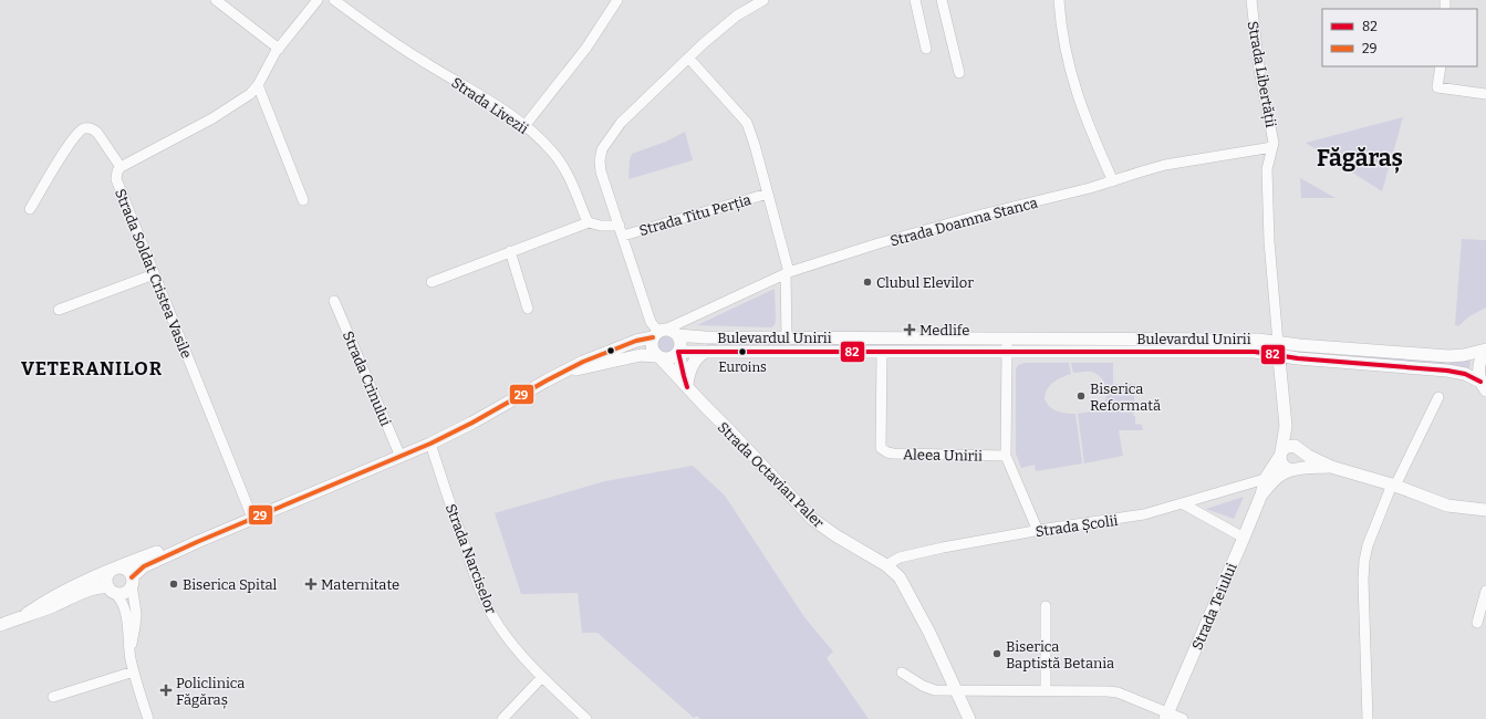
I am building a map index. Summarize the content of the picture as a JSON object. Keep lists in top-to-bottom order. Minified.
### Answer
{"streets":{"main road":["Strada Doamna Stanca","Bulevardul Unirii","Strada Octavian Paler","Strada Teiului"],"street":["Strada Libertății","Strada Livezii","Strada Titu Perția","Strada Soldat Cristea Vasile","Strada Crinului","Aleea Unirii","Strada Școlii","Strada Narciselor"]},"crossings":[["Strada Libertății","Strada Doamna Stanca"],["Strada Libertății","Bulevardul Unirii"],["Strada Titu Perția","Strada Doamna Stanca"],["Strada Titu Perția","Bulevardul Unirii"],["Strada Titu Perția","Strada Octavian Paler"],["Strada Doamna Stanca","Strada Soldat Cristea Vasile"],["Strada Doamna Stanca","Bulevardul Unirii"],["Strada Doamna Stanca","Strada Crinului"],["Strada Doamna Stanca","Strada Octavian Paler"],["Strada Doamna Stanca","Strada Narciselor"],["Bulevardul Unirii","Aleea Unirii"],["Bulevardul Unirii","Strada Octavian Paler"],["Strada Octavian Paler","Strada Școlii"]],"districts":["Făgăraș","VETERANILOR"],"places":{"other":["Clubul Elevilor","Euroins","Biserica Reformată","Biserica Spital","Biserica Baptistă Betania"],"health":["Medlife","Maternitate","Policlinica Făgăraș"]},"lines":["transit line 29","transit line 82"],"legend":["82","29"]}
